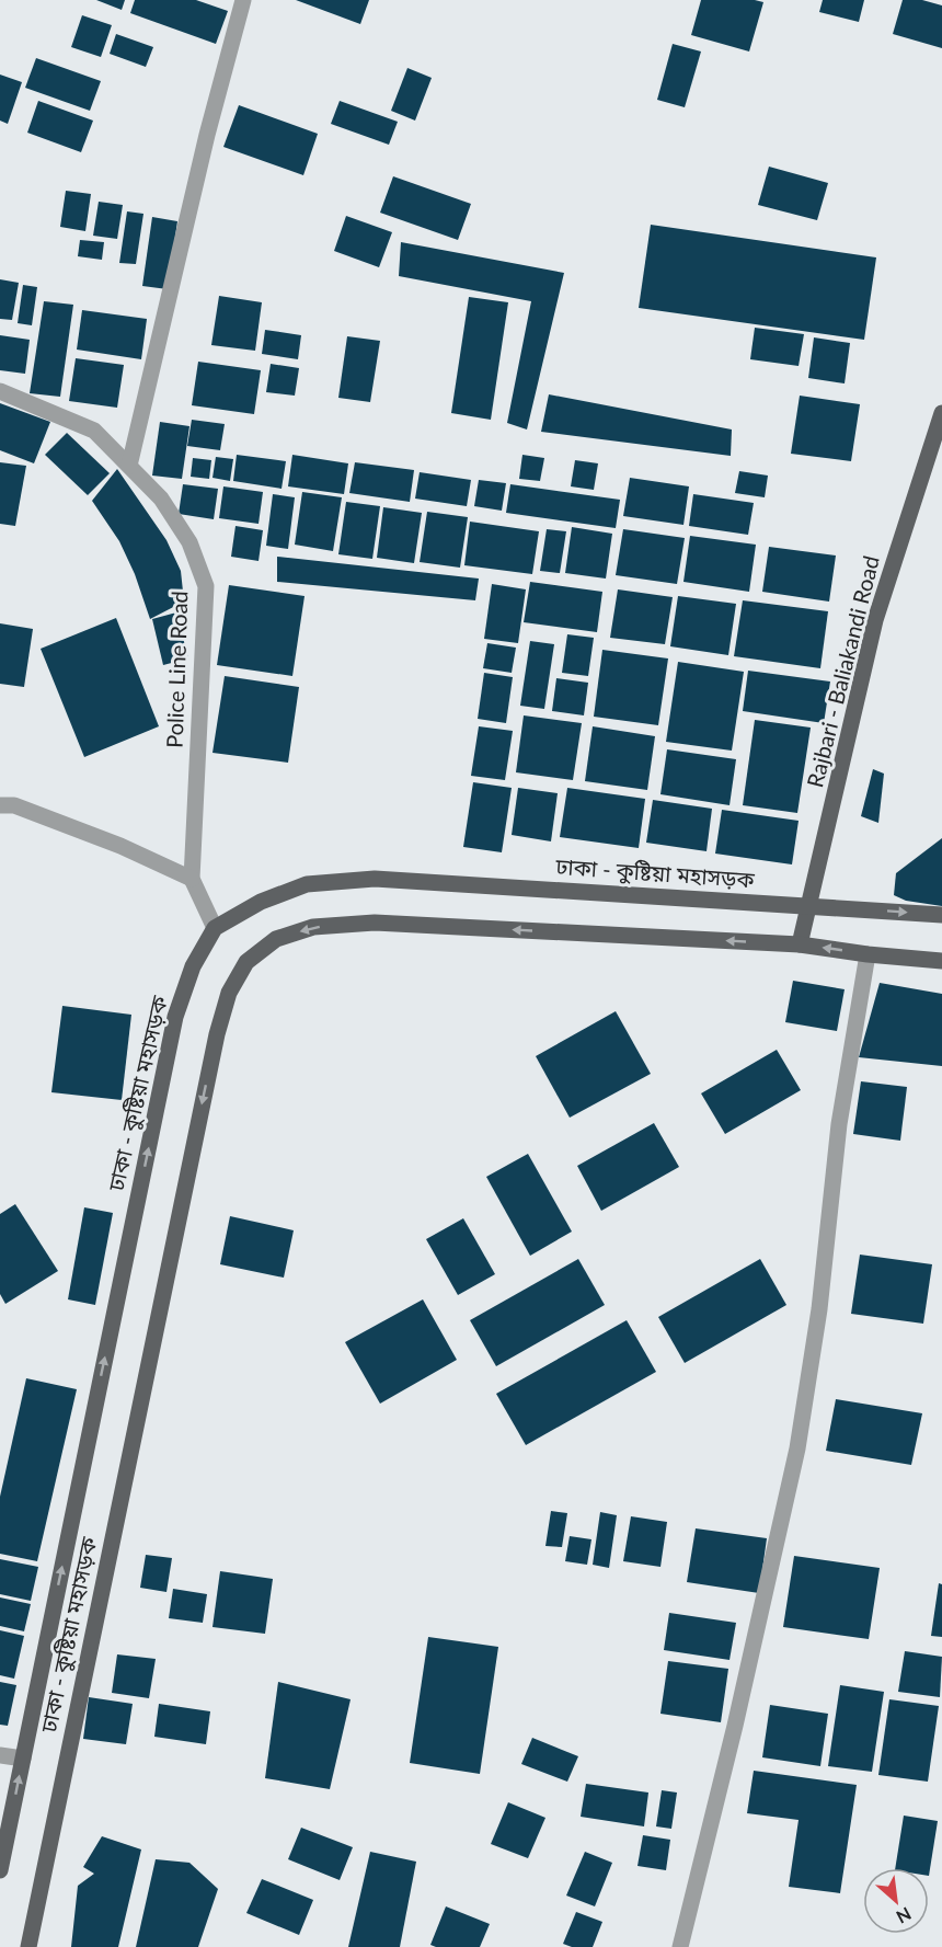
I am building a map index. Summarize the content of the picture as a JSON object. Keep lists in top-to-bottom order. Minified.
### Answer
{"streets":{"main road":["Rajbari - Baliakandi Road","ঢাকা - কুষ্টিয়া মহাসড়ক"],"street":["Police Line Road"]},"crossings":[["Police Line Road","ঢাকা - কুষ্টিয়া মহাসড়ক"],["Rajbari - Baliakandi Road","ঢাকা - কুষ্টিয়া মহাসড়ক"]],"north":"bottom right"}
